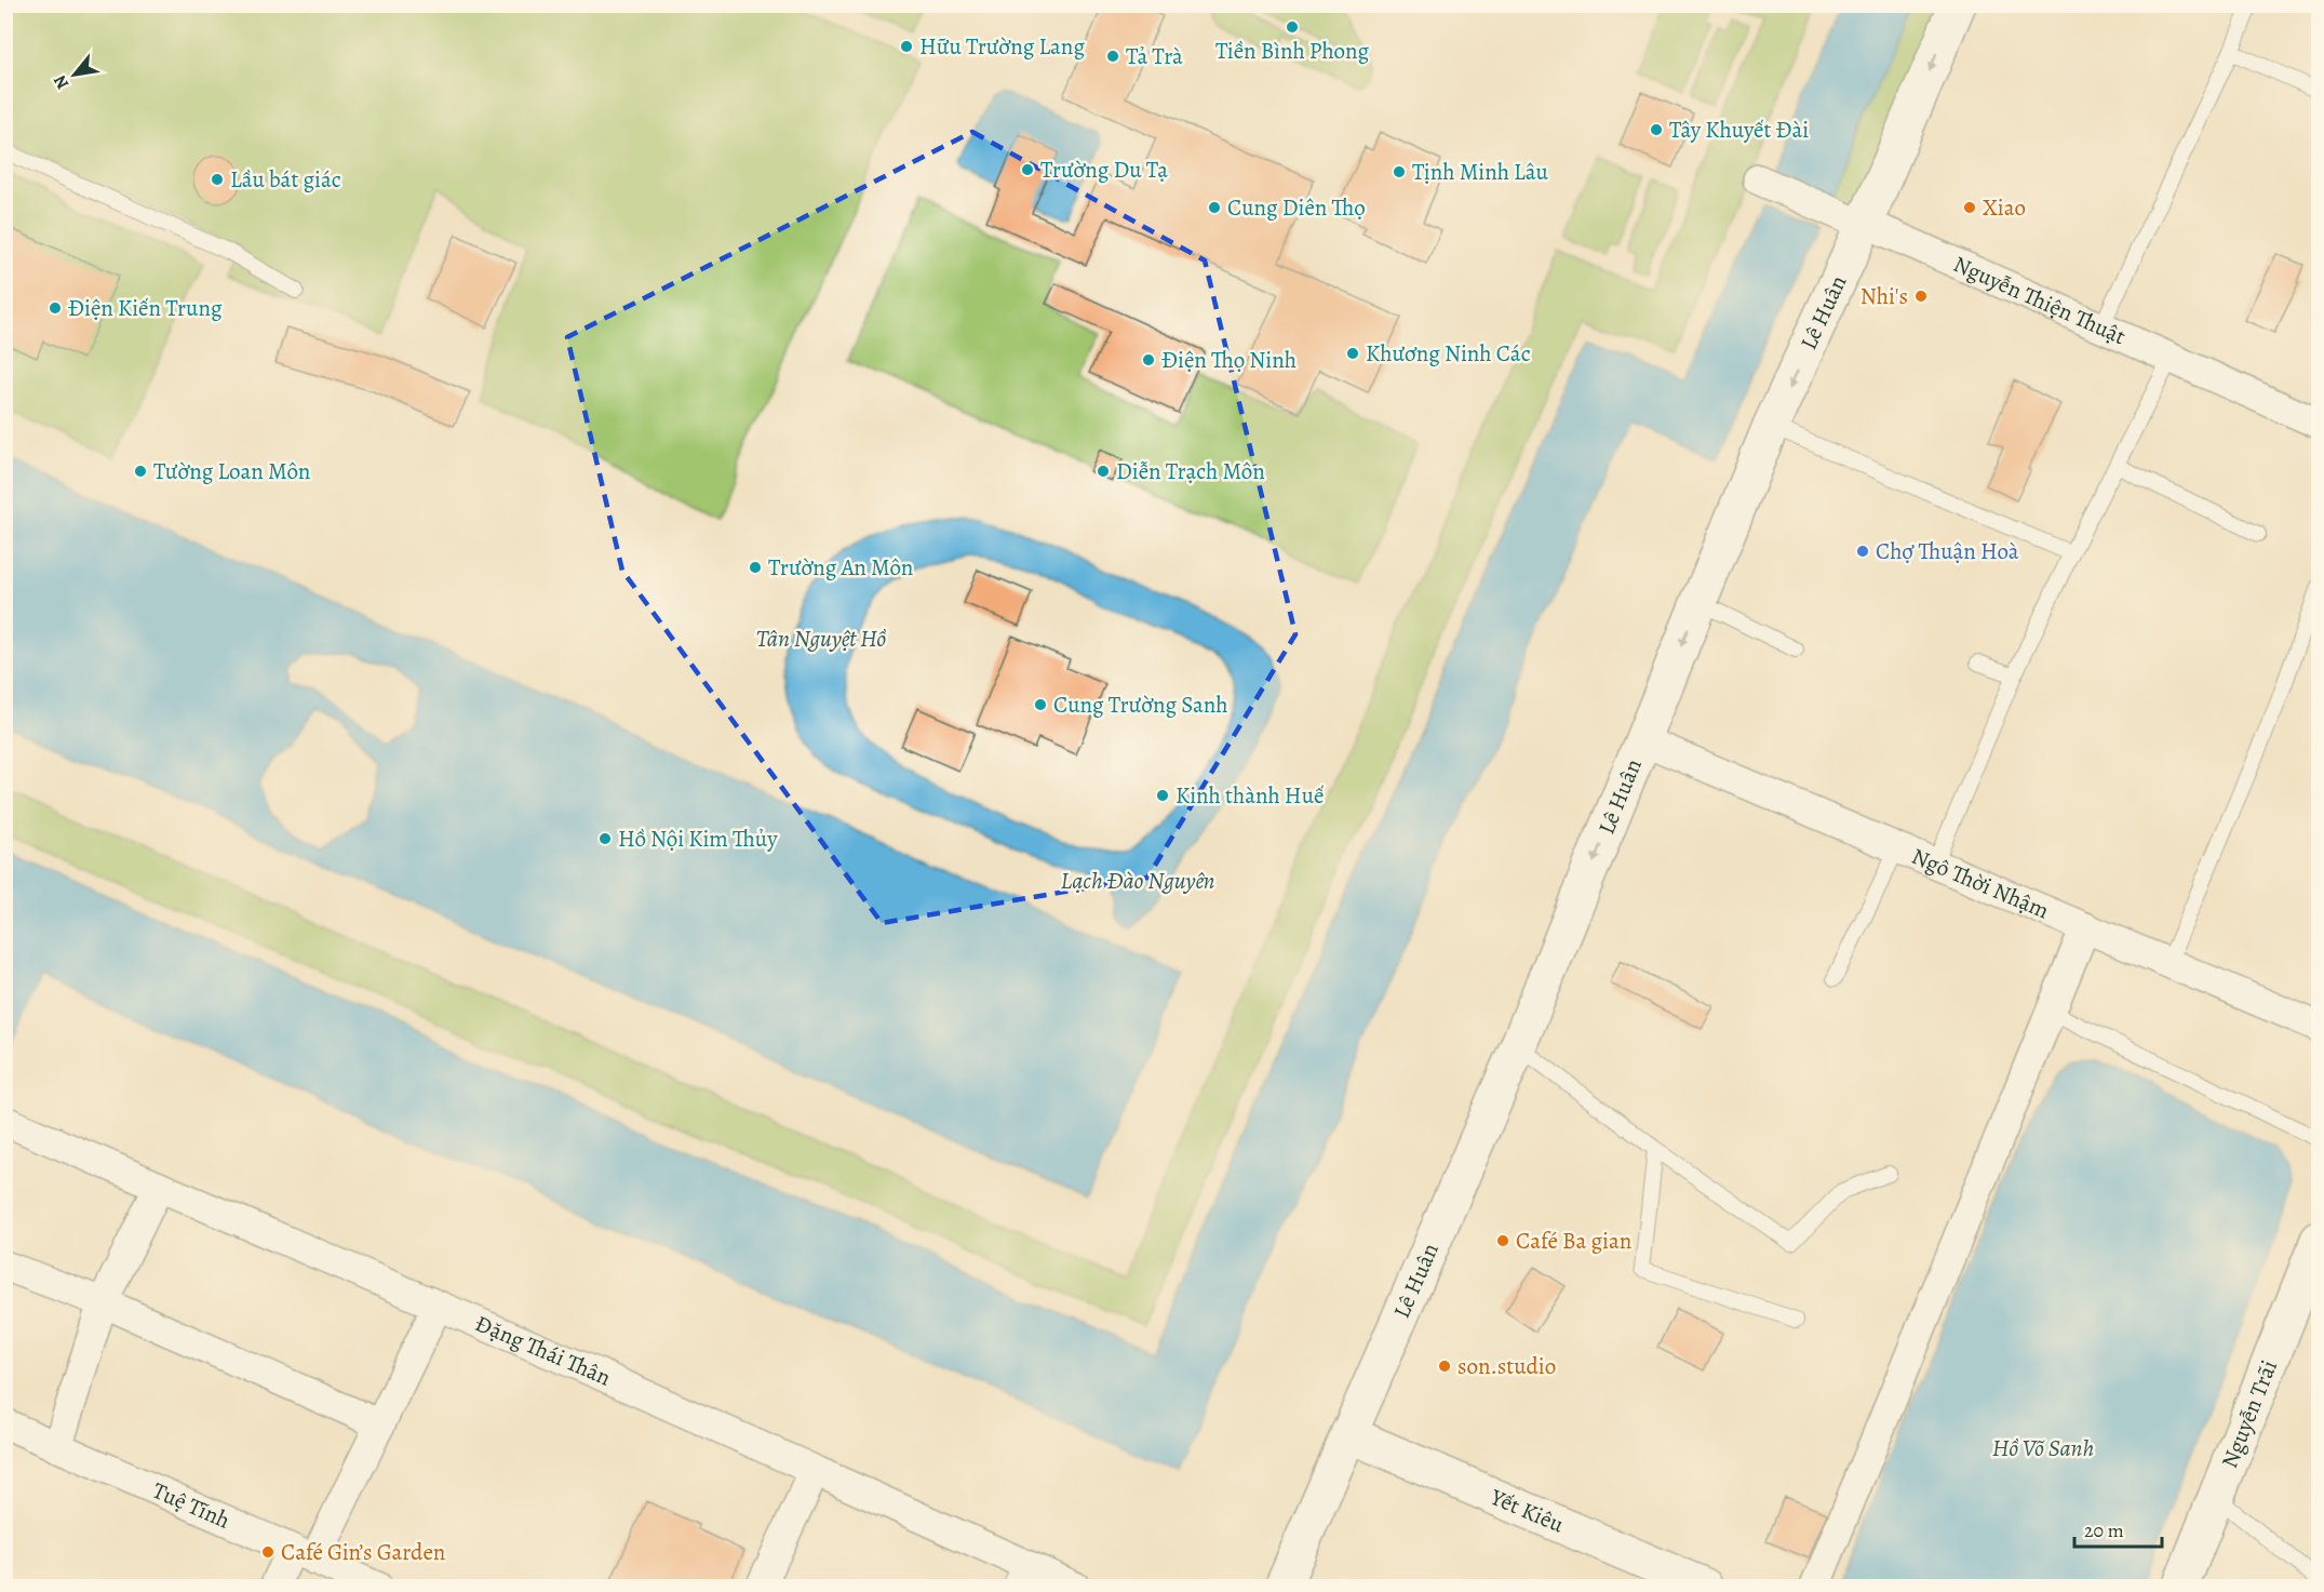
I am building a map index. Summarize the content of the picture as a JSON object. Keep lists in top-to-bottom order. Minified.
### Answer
{"streets":{"street":["Nguyễn Thiện Thuật","Lê Huân","Ngô Thời Nhậm","Đặng Thái Thân","Nguyễn Trãi","Tuệ Tĩnh","Yết Kiêu"]},"crossings":[["Nguyễn Thiện Thuật","Lê Huân"],["Lê Huân","Ngô Thời Nhậm"],["Lê Huân","Yết Kiêu"]],"one_way":["Lê Huân"],"water":["Tân Nguyệt Hồ","Lạch Đào Nguyên","Hồ Võ Sanh"],"places":["Tiền Bình Phong","Hữu Trường Lang","Tả Trà","Tây Khuyết Đài","Trường Du Tạ","Tịnh Minh Lâu","Lầu bát giác","Cung Diên Thọ","Xiao","Nhi's","Điện Kiến Trung","Khương Ninh Các","Điện Thọ Ninh","Tường Loan Môn","Diễn Trạch Môn","Chợ Thuận Hoà","Trường An Môn","Cung Trường Sanh","Kinh thành Huế","Hồ Nội Kim Thủy","Café Ba gian","son.studio","Café Gin’s Garden"],"scale_bar":"20 m","north":"bottom left"}
